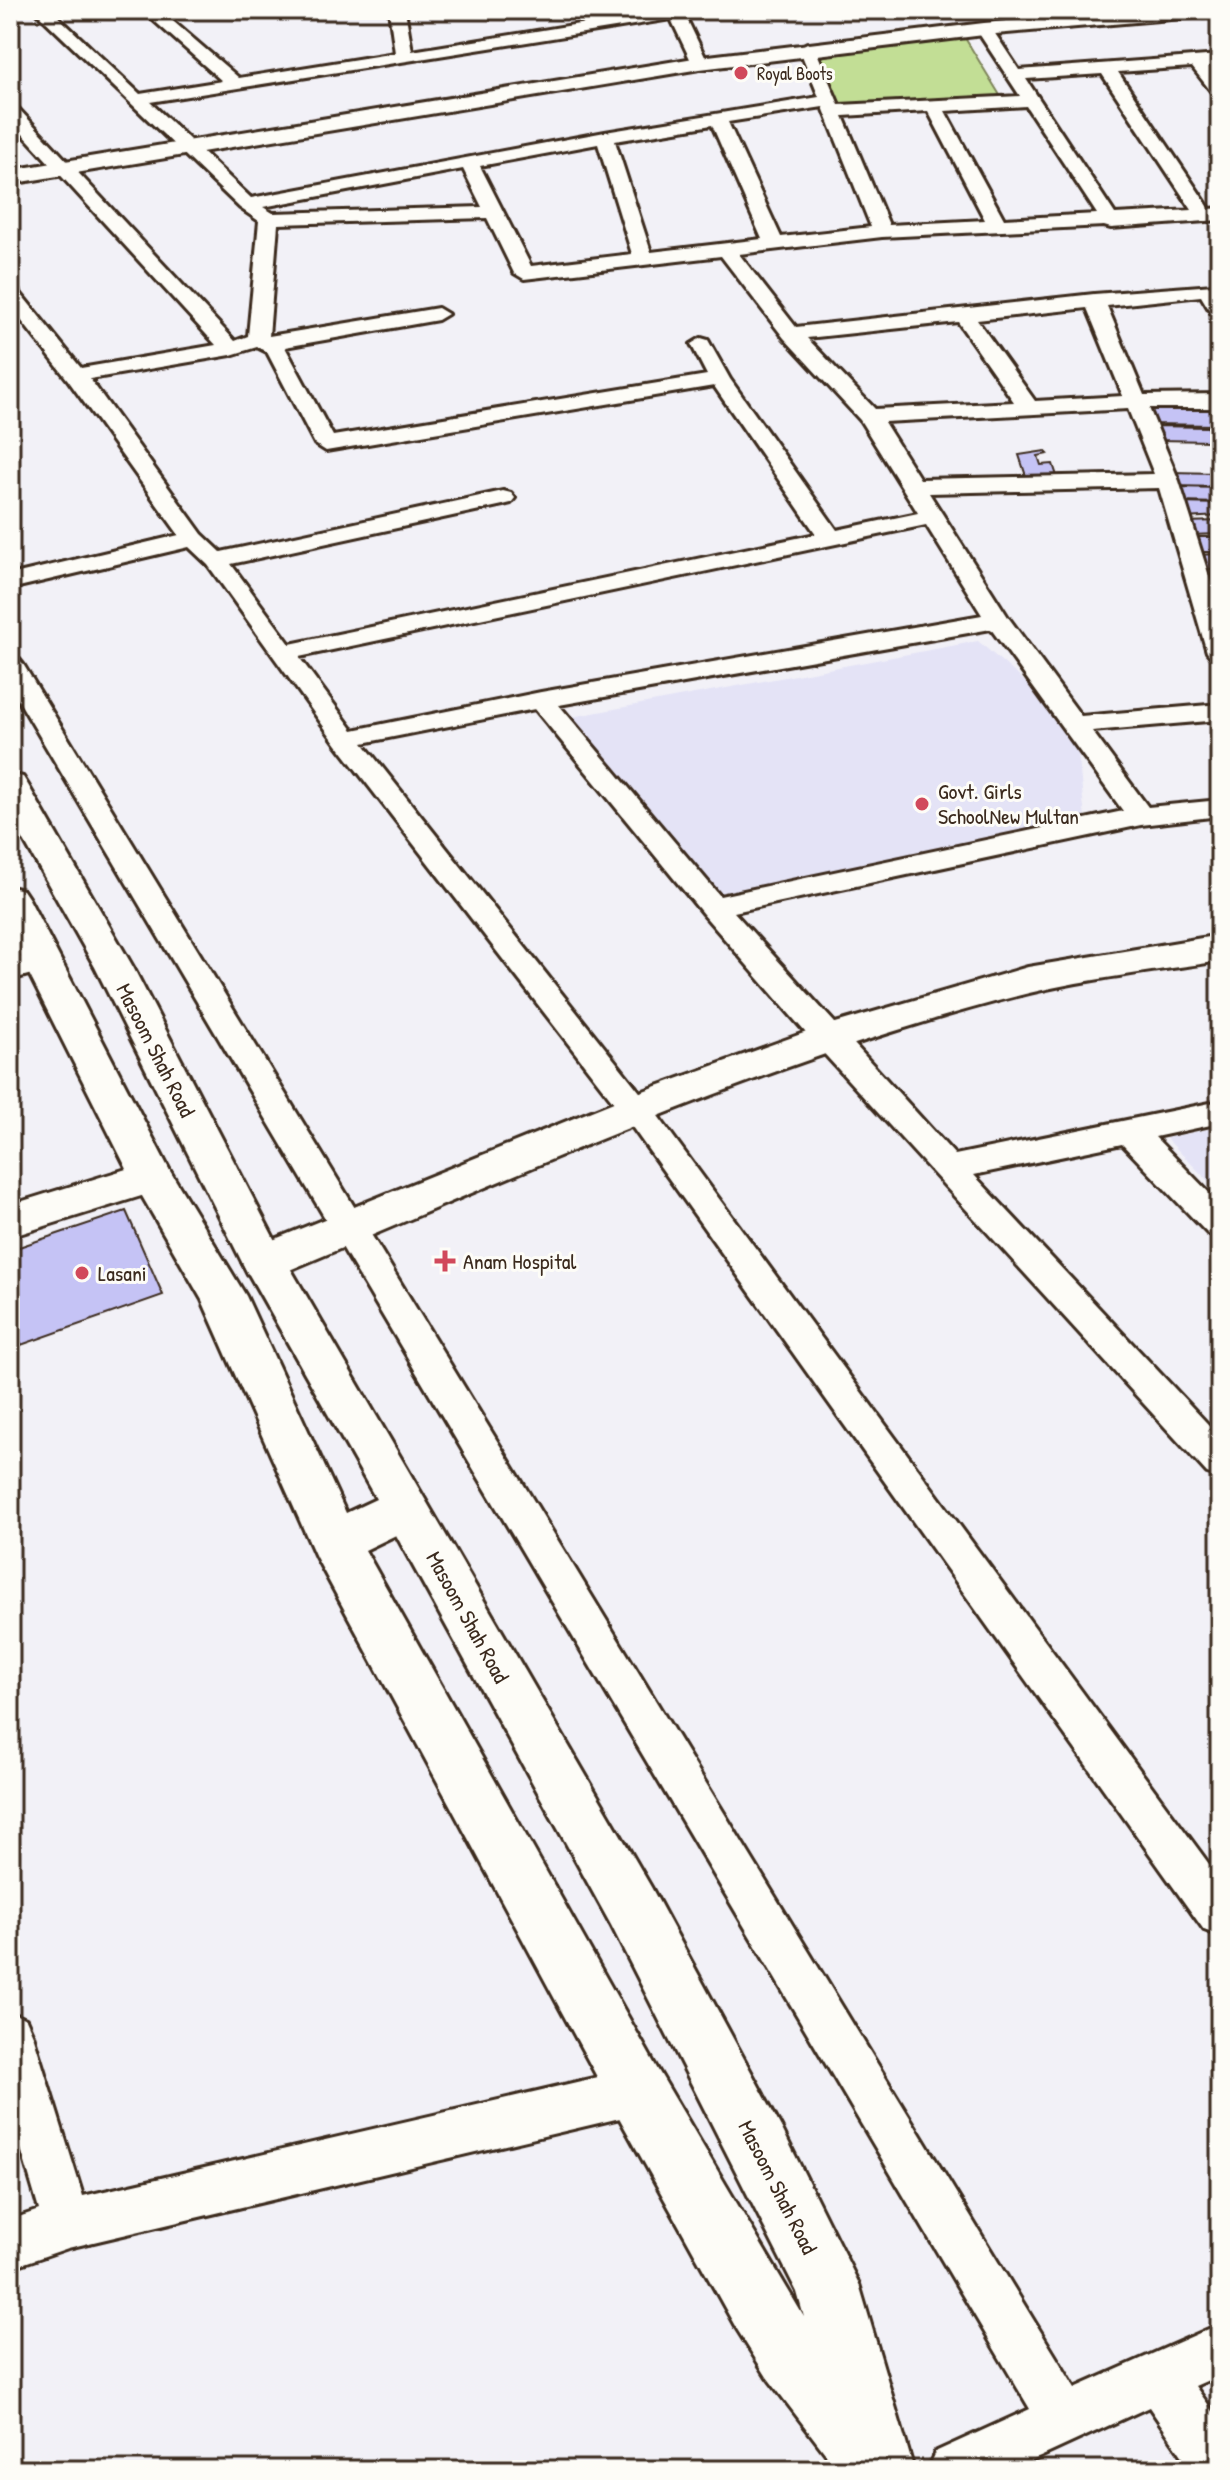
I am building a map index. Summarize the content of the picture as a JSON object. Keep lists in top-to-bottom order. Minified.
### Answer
{"streets":{"main road":["Masoom Shah Road"]},"places":{"other":["Royal Boots","Govt. Girls SchoolNew Multan","Lasani"],"health":["Anam Hospital"]}}
